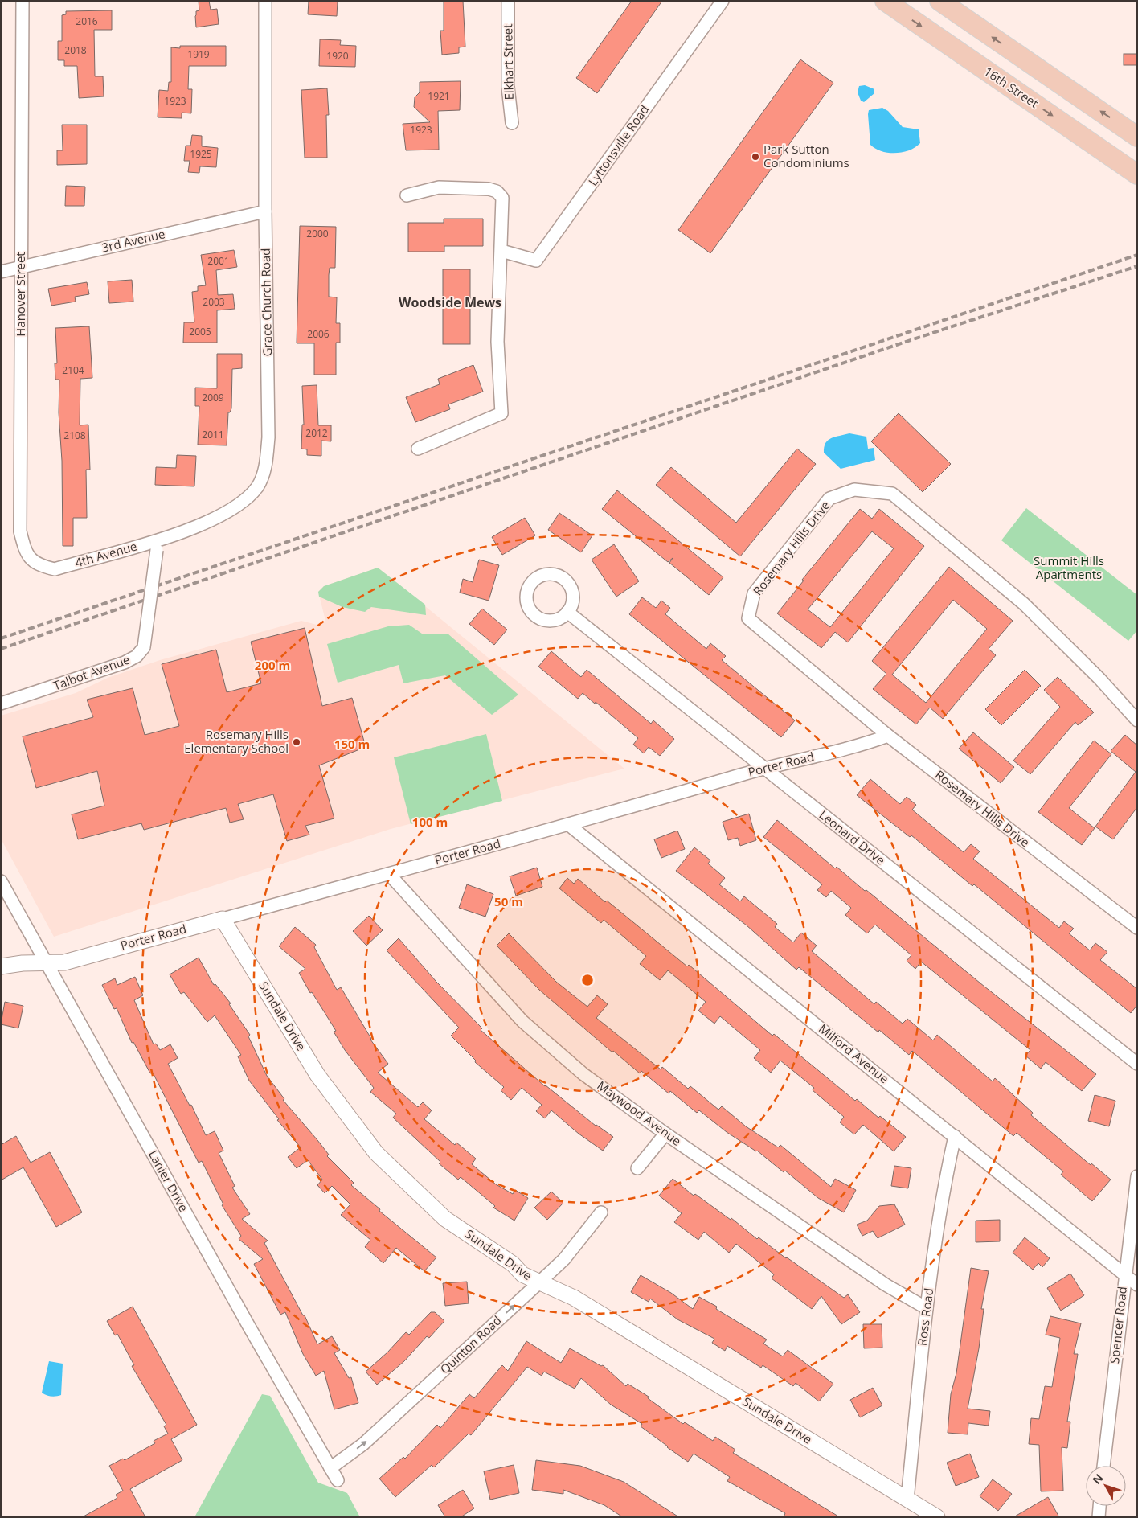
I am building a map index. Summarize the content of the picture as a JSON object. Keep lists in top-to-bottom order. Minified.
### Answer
{"streets":{"main road":["16th Street"],"street":["Elkhart Street","Lyttonsville Road","3rd Avenue","Hanover Street","Grace Church Road","Rosemary Hills Drive","4th Avenue","Talbot Avenue","Porter Road","Leonard Drive","Sundale Drive","Milford Avenue","Maywood Avenue","Lanier Drive","Ross Road","Spencer Road","Quinton Road"]},"crossings":[["3rd Avenue","Hanover Street"],["3rd Avenue","Grace Church Road"],["Hanover Street","4th Avenue"],["Grace Church Road","4th Avenue"],["Grace Church Road","Talbot Avenue"],["Rosemary Hills Drive","Porter Road"],["4th Avenue","Talbot Avenue"],["Porter Road","Leonard Drive"],["Porter Road","Sundale Drive"],["Porter Road","Milford Avenue"],["Porter Road","Maywood Avenue"],["Porter Road","Lanier Drive"],["Sundale Drive","Ross Road"],["Sundale Drive","Quinton Road"],["Milford Avenue","Ross Road"],["Milford Avenue","Spencer Road"],["Maywood Avenue","Ross Road"],["Lanier Drive","Quinton Road"]],"one_way":["Quinton Road"],"districts":["Woodside Mews"],"parks":["Summit Hills Apartments"],"places":["Park Sutton Condominiums","Rosemary Hills Elementary School"],"house_numbers":["2016","2018","1919","1920","1921","1923","1923","1925","2000","2001","2003","2005","2006","2104","2009","2012","2011","2108"],"north":"top left","rings":["200 m","150 m","100 m","50 m"]}
